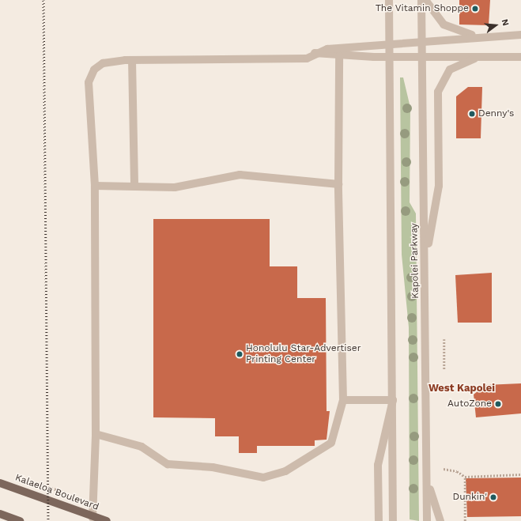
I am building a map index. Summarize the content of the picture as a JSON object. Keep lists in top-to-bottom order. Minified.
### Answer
{"streets":{"main road":["Kalaeloa Boulevard"],"street":["Kapolei Parkway"]},"districts":["West Kapolei"],"places":["The Vitamin Shoppe","Denny's","Honolulu Star-Advertiser Printing Center","AutoZone","Dunkin'"],"north":"right"}
